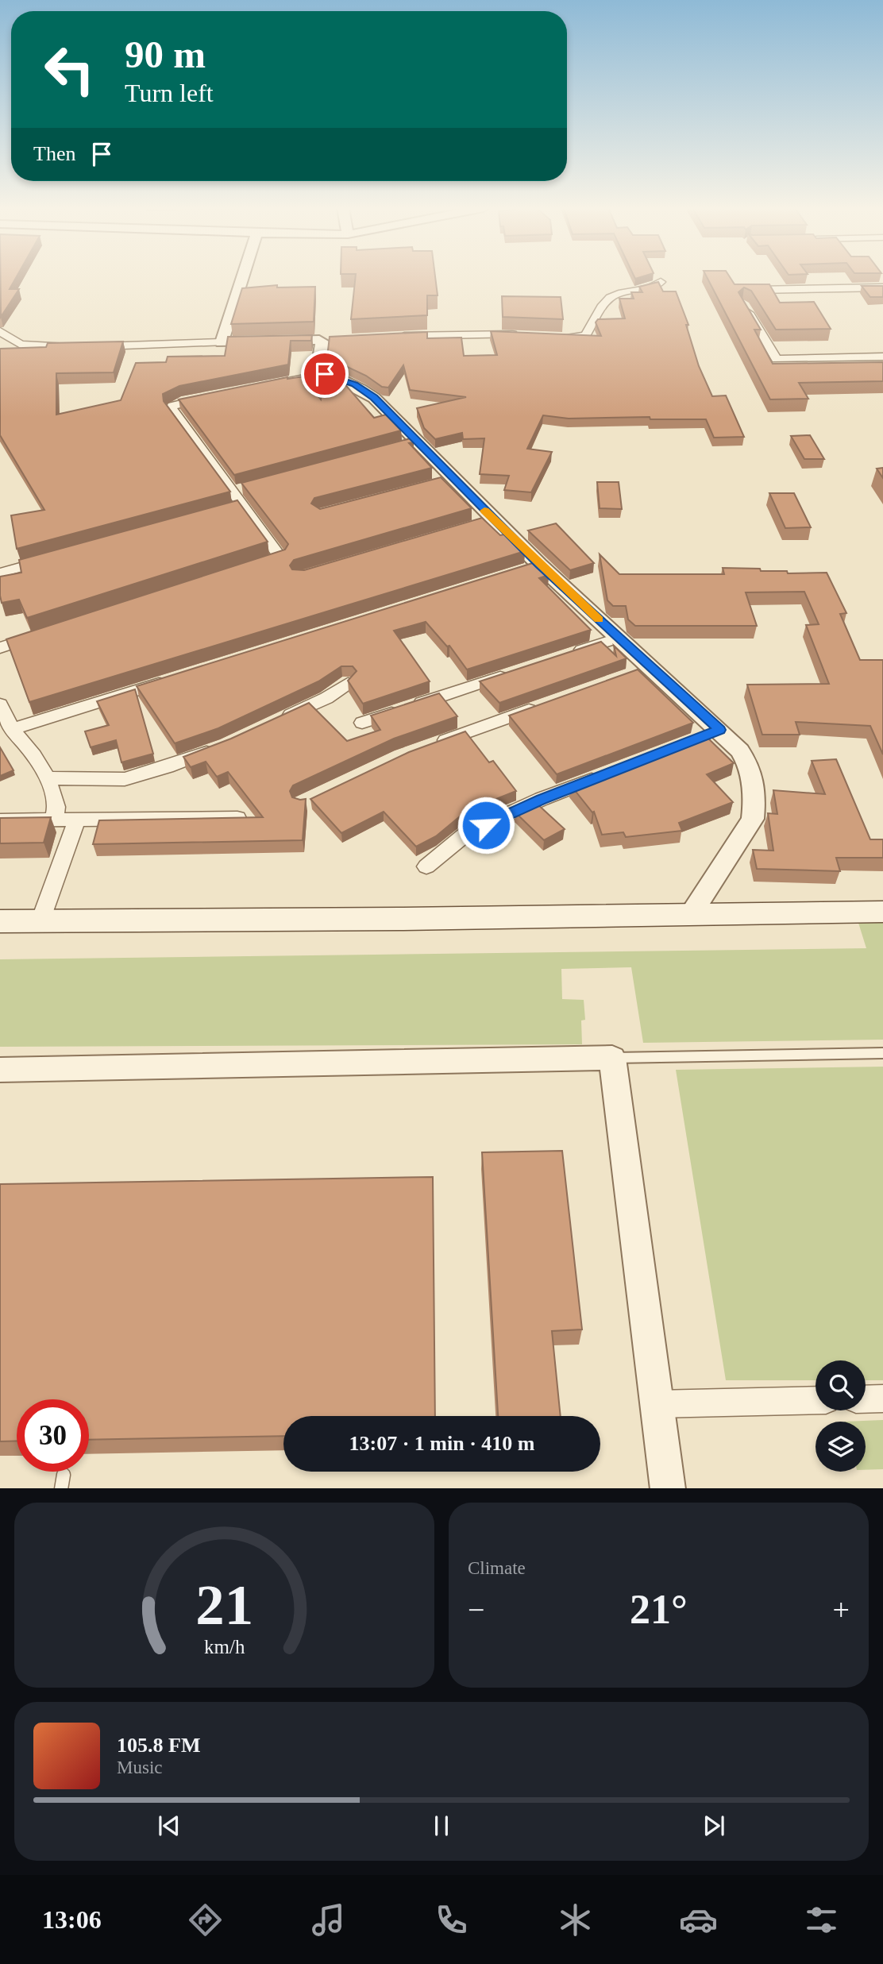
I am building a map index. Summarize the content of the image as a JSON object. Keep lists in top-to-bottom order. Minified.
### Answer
{"page":{"turn":["90 m","Turn left"],"then":"Then","limit":"30","trip":"13:07 · 1 min · 410 m","tile":"Climate","heat":["−","21°","+"],"song":["105.8 FM","Music"],"tabs":"13:06","gauge":["21","km/h"]}}
